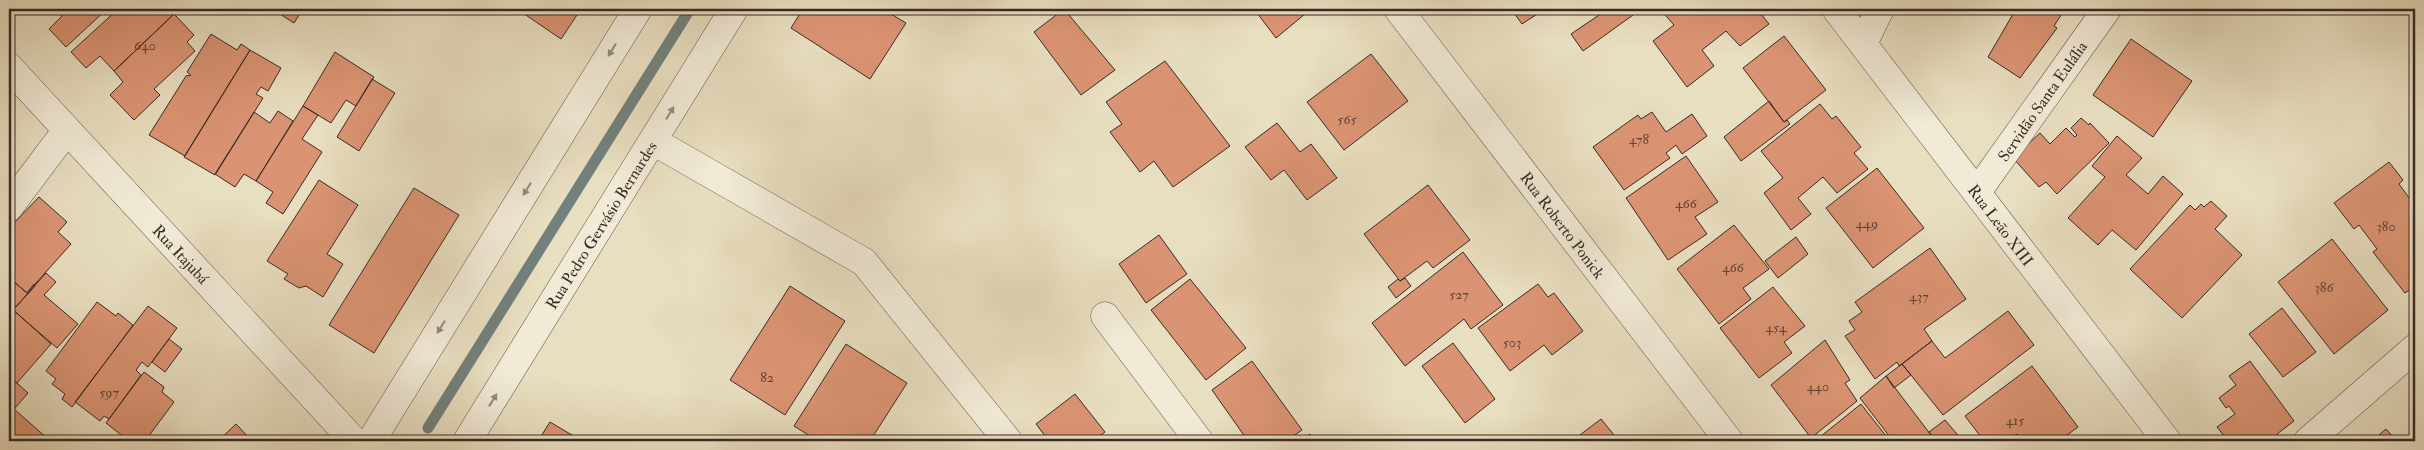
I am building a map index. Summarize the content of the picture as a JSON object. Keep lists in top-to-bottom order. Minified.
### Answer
{"streets":{"street":["Servidão Santa Eulália","Rua Pedro Gervásio Bernardes","Rua Roberto Ponick","Rua Leão XIII","Rua Itajubá"]},"crossings":[["Servidão Santa Eulália","Rua Leão XIII"]],"house_numbers":["640","565","478","466","449","380","466","386","527","437","454","503","82","440","597","415"]}
